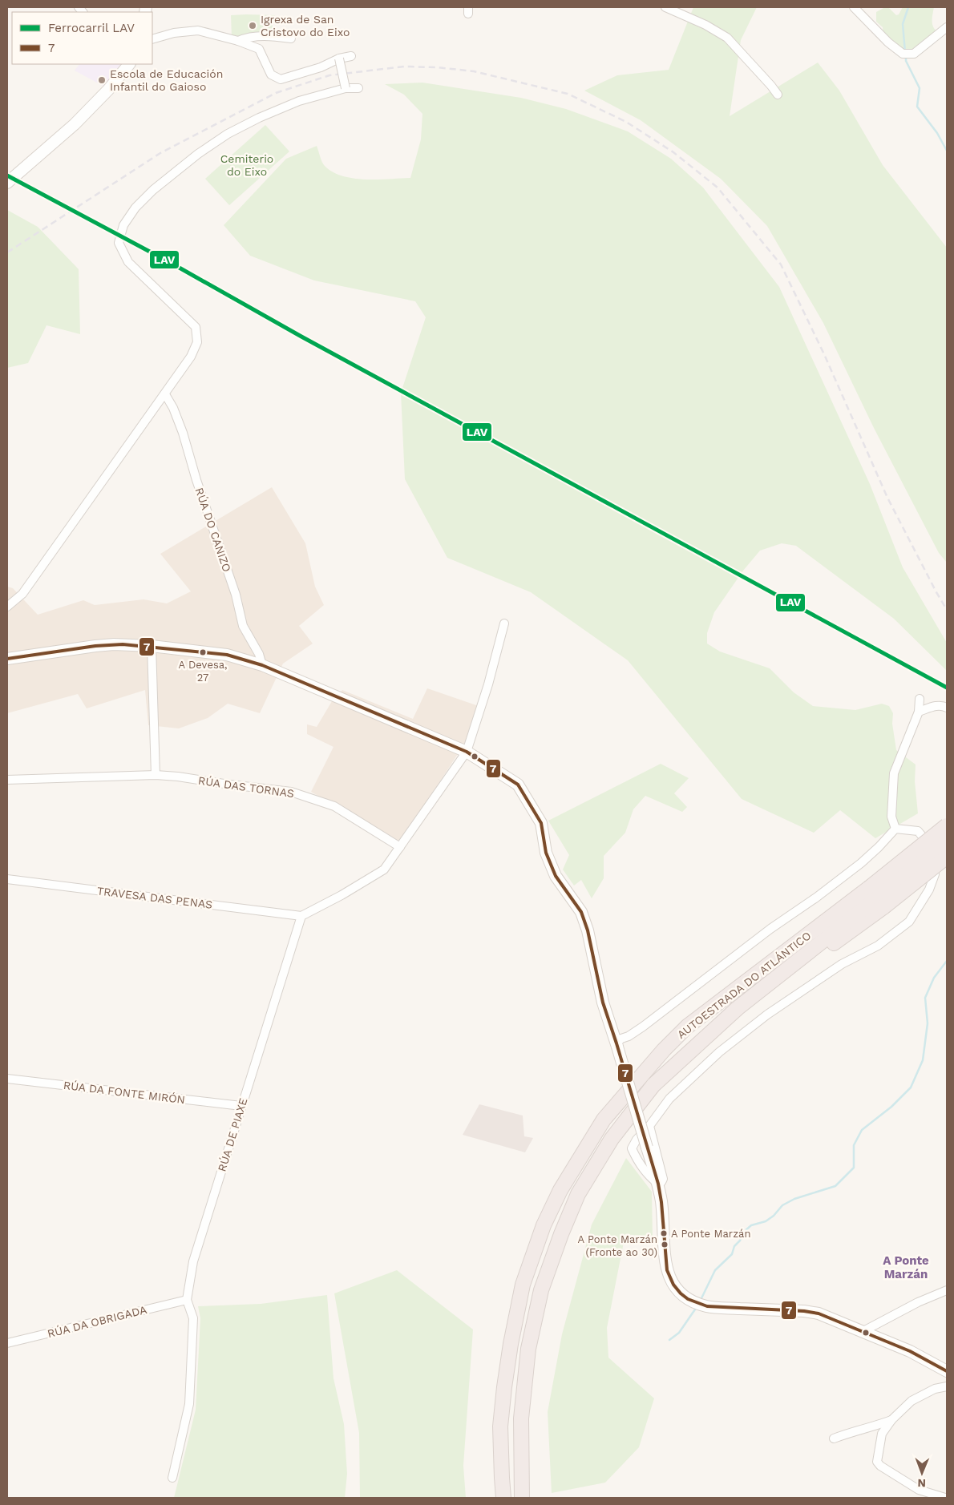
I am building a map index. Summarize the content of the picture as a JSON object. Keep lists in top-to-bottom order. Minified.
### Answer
{"streets":{"highway":["AUTOESTRADA DO ATLÁNTICO"],"street":["RÚA DO CANIZO","RÚA DAS TORNAS","TRAVESA DAS PENAS","RÚA DA FONTE MIRÓN","RÚA DE PIAXE","RÚA DA OBRIGADA"]},"crossings":[["TRAVESA DAS PENAS","RÚA DE PIAXE"],["RÚA DA FONTE MIRÓN","RÚA DE PIAXE"],["RÚA DE PIAXE","RÚA DA OBRIGADA"]],"districts":["A Ponte Marzán"],"parks":["Cemiterio do Eixo"],"places":["Igrexa de San Cristovo do Eixo","Escola de Educación Infantil do Gaioso","A Devesa, 27","A Ponte Marzán","A Ponte Marzán (Fronte ao 30)"],"lines":["rail line LAV","transit line 7"],"legend":["Ferrocarril LAV","7"],"north":"bottom"}
